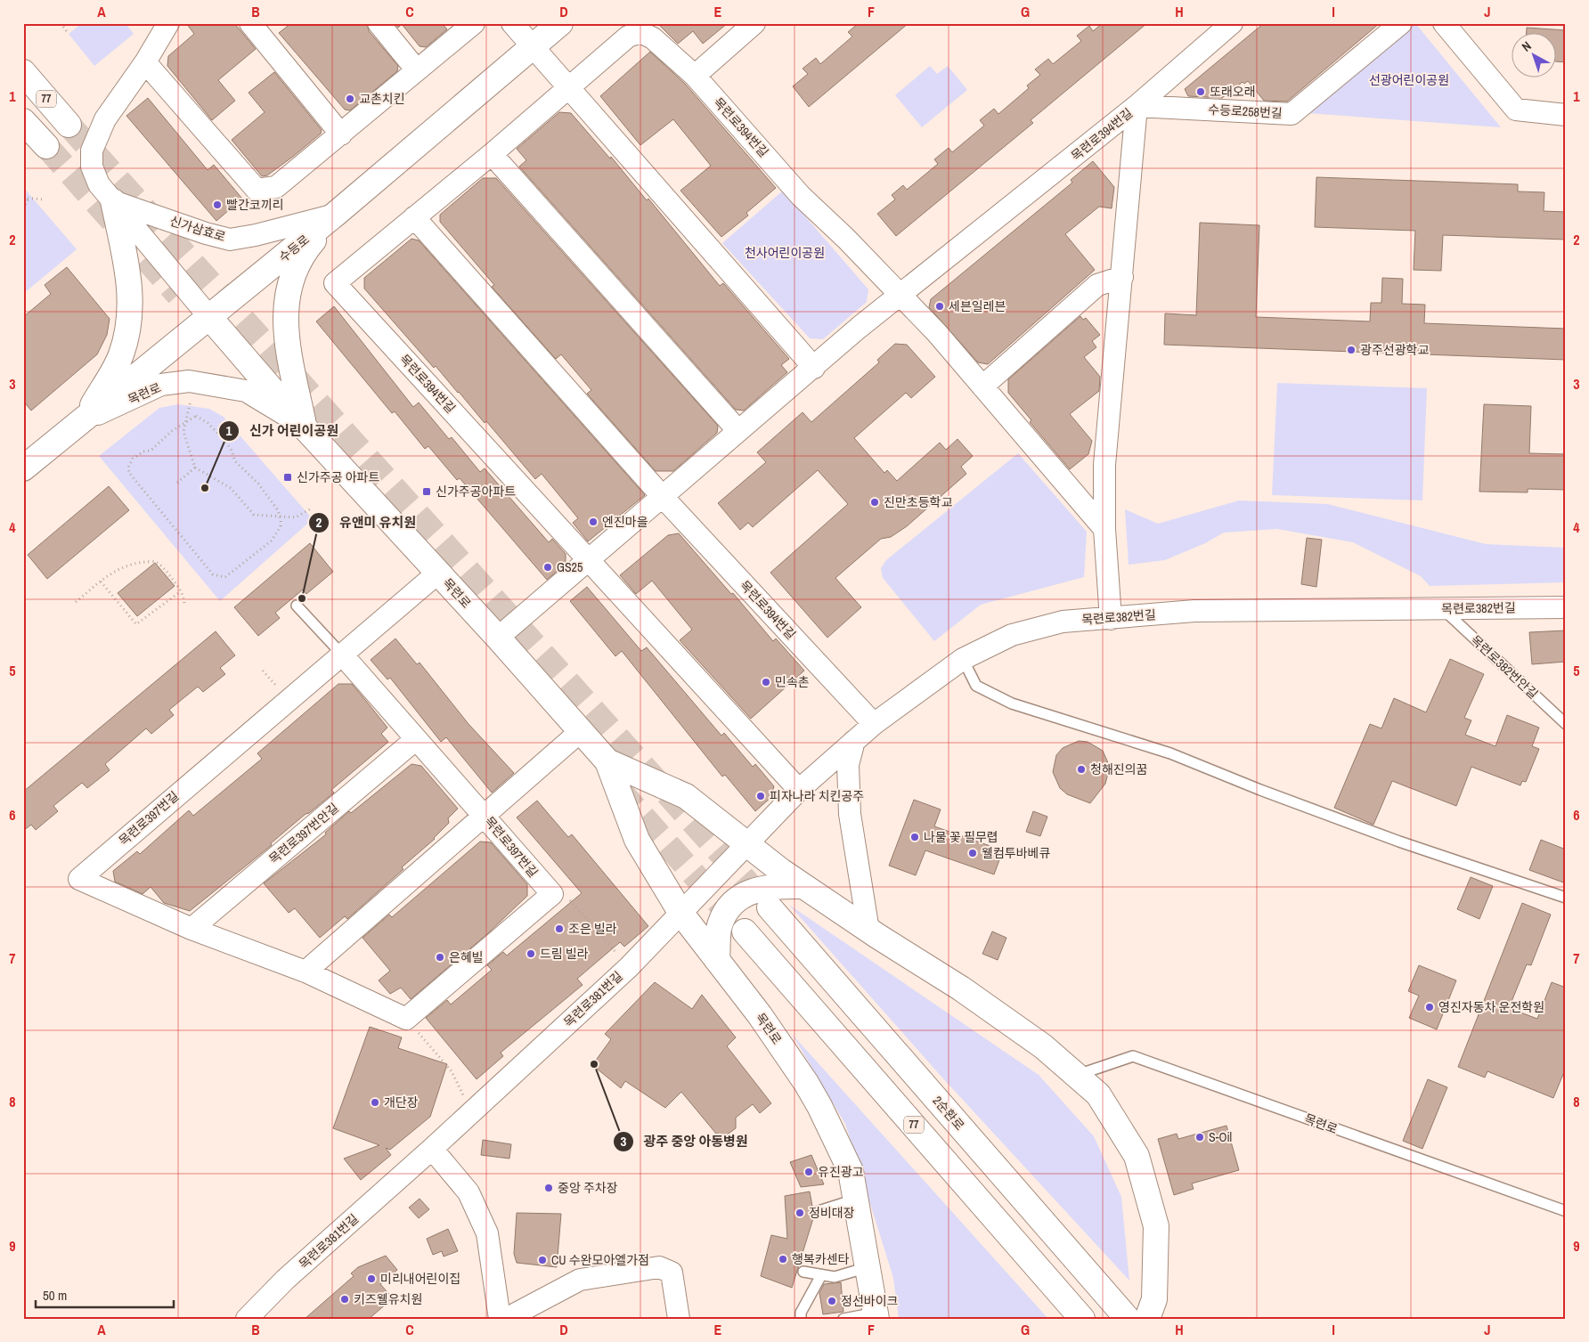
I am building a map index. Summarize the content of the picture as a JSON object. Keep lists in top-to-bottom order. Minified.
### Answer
{"streets":{"main road":["77","수등로","목련로","2순환로"],"street":["수등로258번길","목련로394번길","신가삼효로","목련로382번길","목련로397번길","목련로397번안길","목련로381번길"],"lane":["목련로382번안길"]},"crossings":[["수등로258번길","목련로394번길"],["목련로394번길","목련로"],["목련로394번길","목련로382번길"],["신가삼효로","수등로"],["수등로","목련로"],["목련로","목련로382번길"],["목련로","목련로397번길"],["목련로","목련로381번길"],["목련로382번길","목련로382번안길"],["목련로382번길","목련로381번길"],["목련로397번길","목련로397번안길"]],"parks":["선광어린이공원","천사어린이공원"],"places":{"other":["또래오래","교촌치킨","빨간코끼리","세븐일레븐","광주선광학교","신가 어린이공원","진만초등학교","엔진마을","GS25","유앤미 유치원","민속촌","청해진의꿈","피자나라 치킨공주","나물 꽃 필무렵","웰컴투바베큐","조은 빌라","드림 빌라","은혜빌","영진자동차 운전학원","광주 중앙 아동병원","개단장","S-Oil","유진광고","중앙 주차장","정비대장","행복카센타","CU 수완모아엘가점","미리내어린이집","키즈웰유치원","정선바이크"],"transit":["신가주공 아파트","신가주공아파트"]},"scale_bar":"50 m","north":"top left","grid":{"columns":["A","B","C","D","E","F","G","H","I","J"],"rows":["1","2","3","4","5","6","7","8","9"]}}
